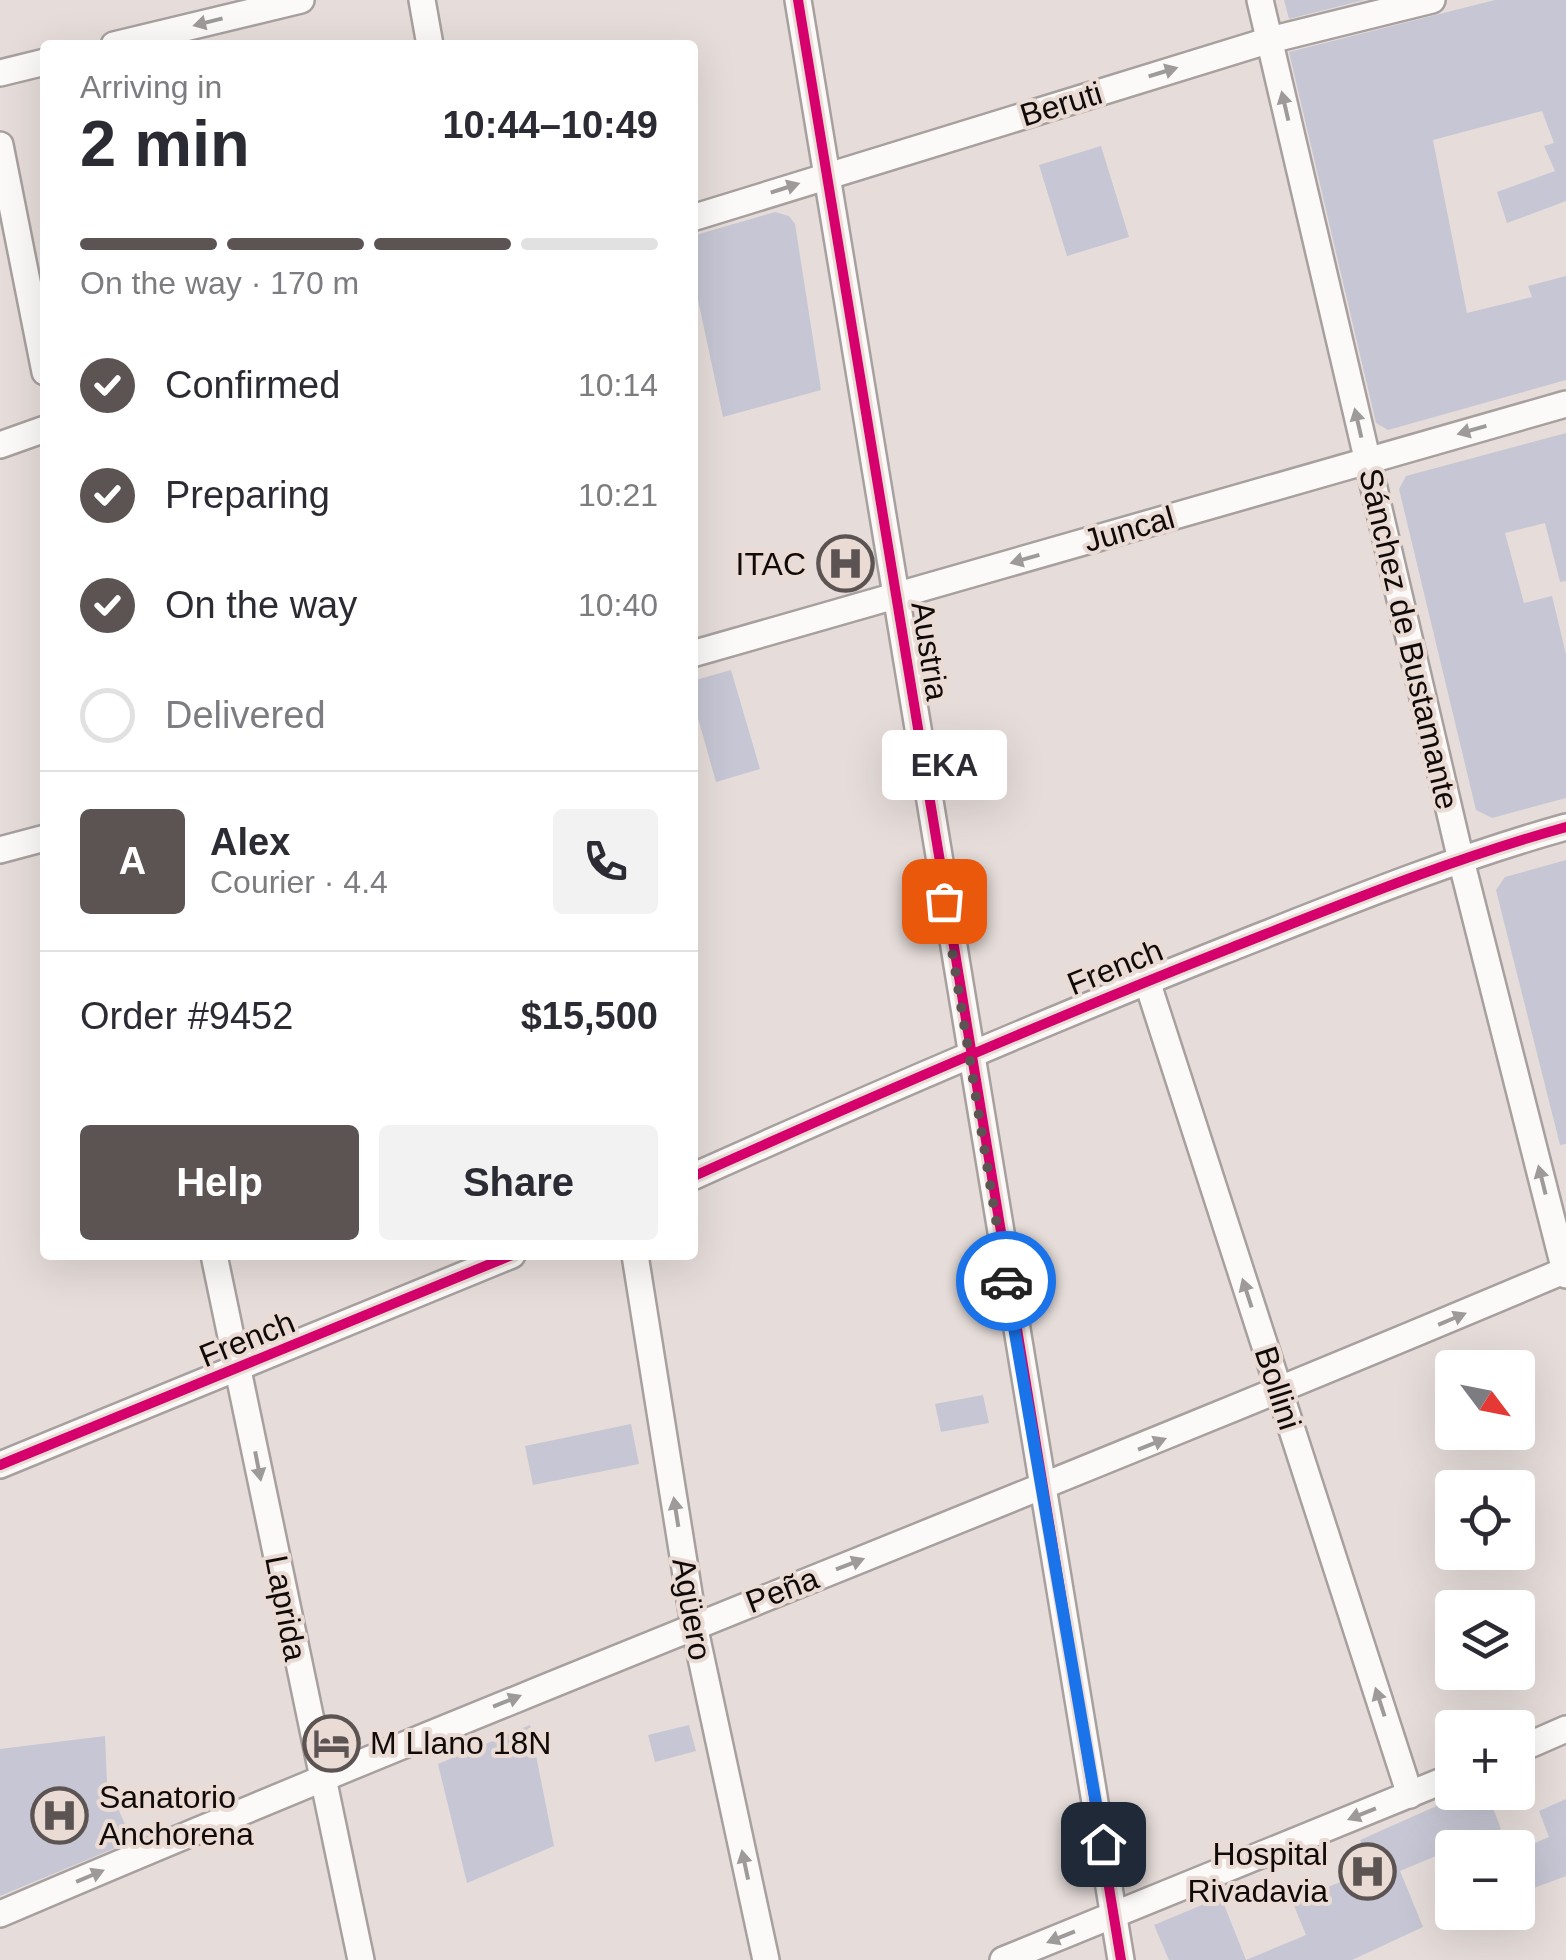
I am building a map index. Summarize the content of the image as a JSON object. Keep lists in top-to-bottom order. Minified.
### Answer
{"streets":{"street":["Beruti","Juncal","Sánchez de Bustamante","Austria","French","Bollini","Peña","Laprida","Agüero"]},"crossings":[["Beruti","Sánchez de Bustamante"],["Beruti","Austria"],["Juncal","Sánchez de Bustamante"],["Juncal","Austria"],["Sánchez de Bustamante","French"],["Sánchez de Bustamante","Peña"],["Austria","French"],["Austria","Peña"],["French","Bollini"],["French","Laprida"],["Bollini","Peña"],["Peña","Laprida"],["Peña","Agüero"]],"one_way":["Beruti","Juncal","Sánchez de Bustamante","Bollini","Peña","Laprida","Agüero"],"places":{"hospital":["ITAC","Sanatorio Anchorena","Hospital Rivadavia"],"other":["EKA"],"hotel":["M Llano 18N"]},"north":"bottom right","page":{"heading":["2 min","Arriving in","10:44–10:49"],"panel":["Alex","Courier · 4.4","Order #9452","$15,500"],"bar":"On the way · 170 m","list":[["Confirmed","10:14"],["Preparing","10:21"],["On the way","10:40"],"Delivered"],"bubble":"EKA","round":"A","buttons":["Help","Share"],"map_buttons":["+","−"]}}
